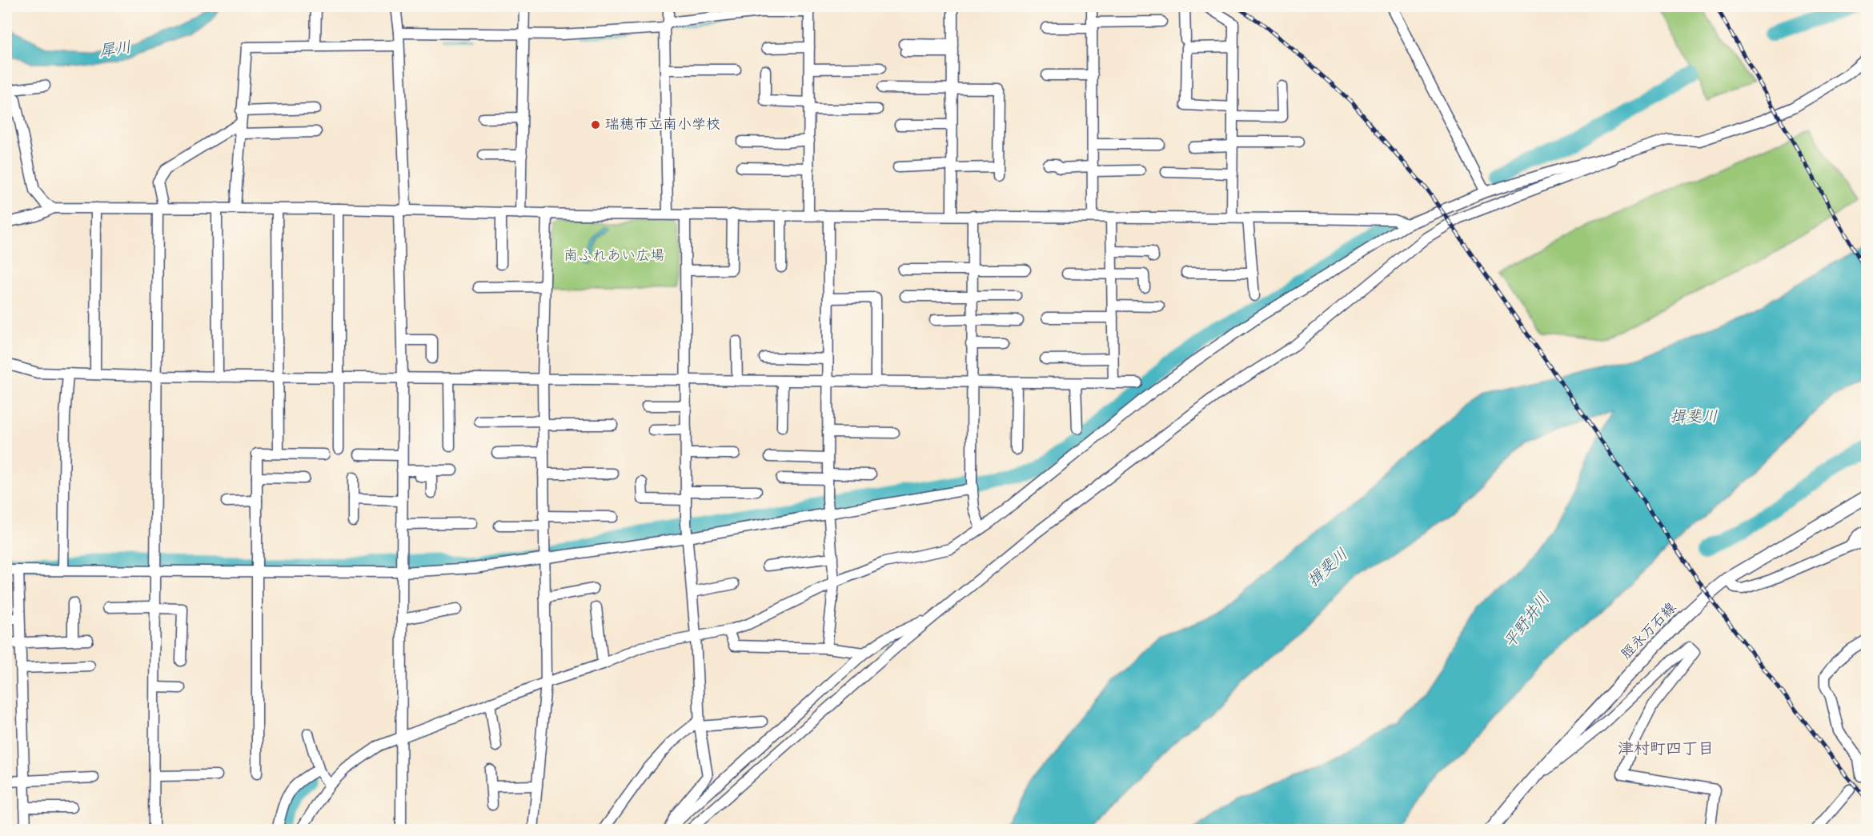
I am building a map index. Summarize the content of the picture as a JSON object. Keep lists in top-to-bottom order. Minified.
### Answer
{"streets":{"main road":["脛永万石線"]},"districts":["津村町四丁目"],"water":["犀川","揖斐川","平野井川"],"parks":["南ふれあい広場"],"places":["瑞穂市立南小学校"]}
